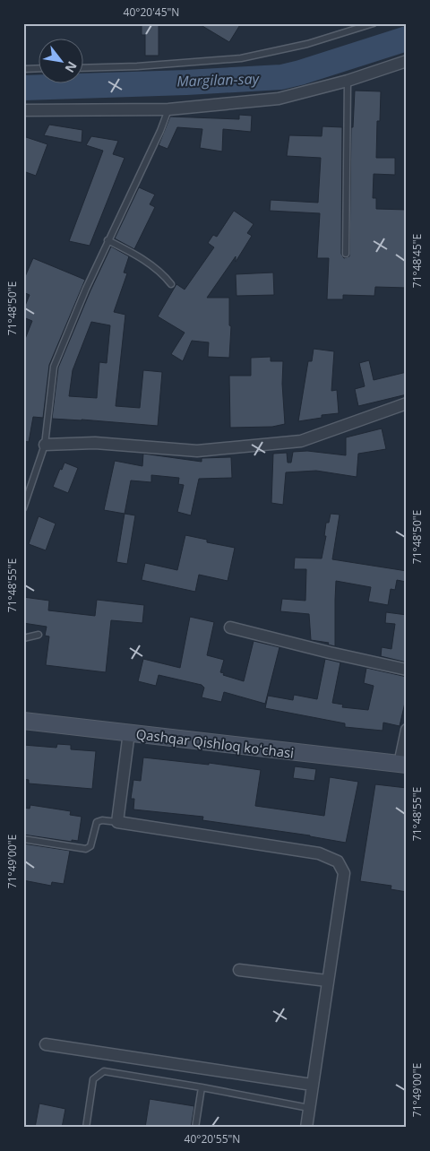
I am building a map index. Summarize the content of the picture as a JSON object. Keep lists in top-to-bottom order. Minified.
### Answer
{"streets":{"main road":["Qashqar Qishloq koʻchasi"]},"water":["Margilan-say"],"north":"bottom right","coordinates":["40°20'45\"N","71°48'45\"E","71°48'50\"E","71°48'55\"E","71°49'00\"E","40°20'55\"N"]}
